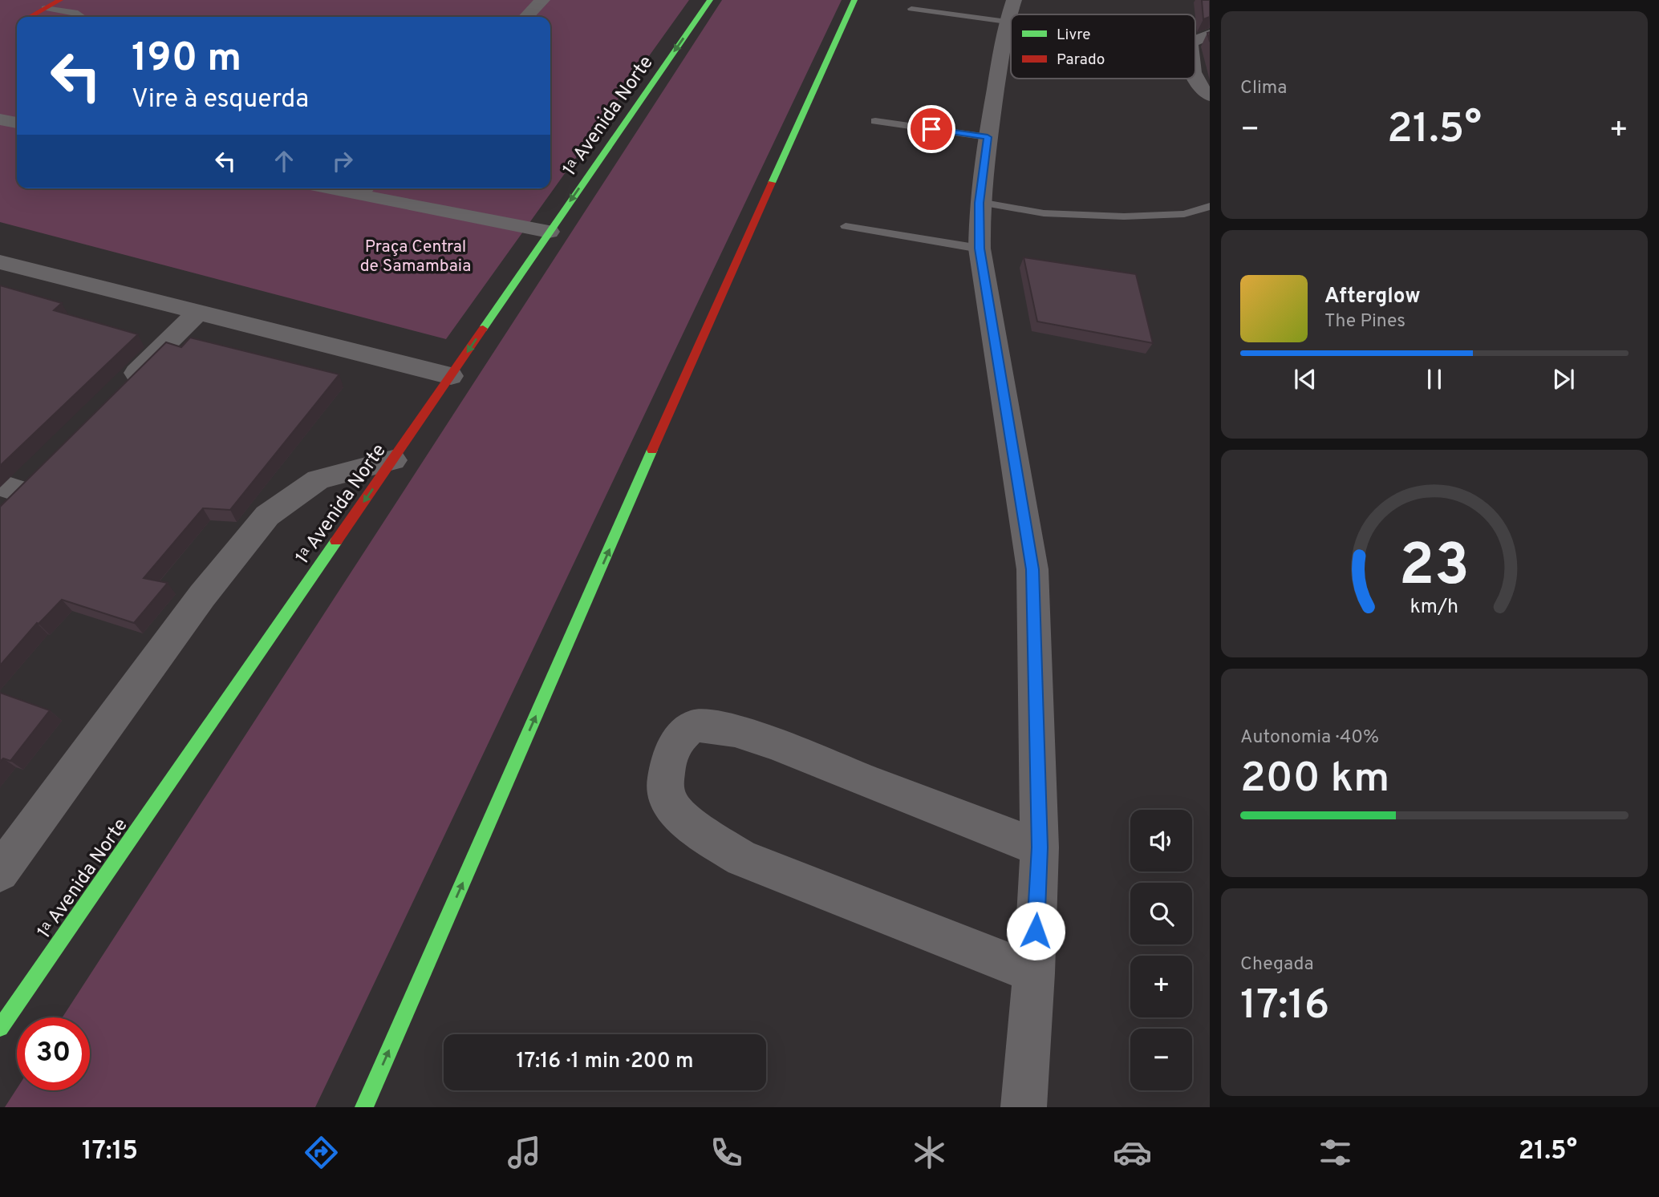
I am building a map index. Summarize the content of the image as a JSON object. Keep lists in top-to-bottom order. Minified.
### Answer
{"streets":{"main road":["1ᵃ Avenida Norte"]},"one_way":["1ᵃ Avenida Norte"],"parks":["Praça Central de Samambaia"],"legend":["Livre","Parado"],"page":{"tile":["Clima",["Autonomia · 40%","200 km"],["Chegada","17:16"]],"turn":["190 m","Vire à esquerda"],"heat":["−","21.5°","+"],"song":["Afterglow","The Pines"],"map_buttons":["+","−"],"limit":"30","trip":"17:16 · 1 min · 200 m","tabs":["17:15","21.5°"],"gauge":["23","km/h"]}}
